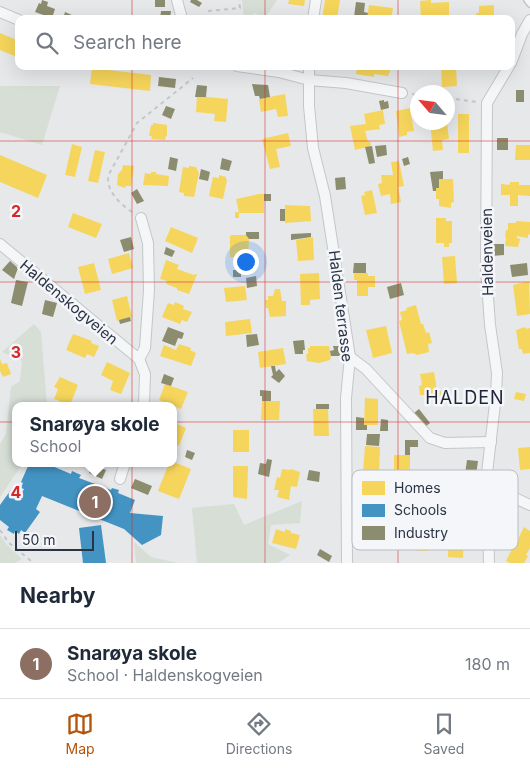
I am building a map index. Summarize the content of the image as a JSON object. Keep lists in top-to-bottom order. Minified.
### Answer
{"streets":{"street":["Haldenveien","Haldenskogveien","Halden terrasse"]},"districts":["HALDEN"],"legend":["Homes","Schools","Industry"],"scale_bar":"50 m","north":"top left","page":{"search":"Search here","popup":["Snarøya skole","School"],"pins":"1","scale":"50 m","heading":"Nearby","list":[{"mark":"1","name":"Snarøya skole","note":"School · Haldenskogveien","value":"180 m"}],"nav":["Map","Directions","Saved"]},"grid":{"rows":["2","3","4"]}}
